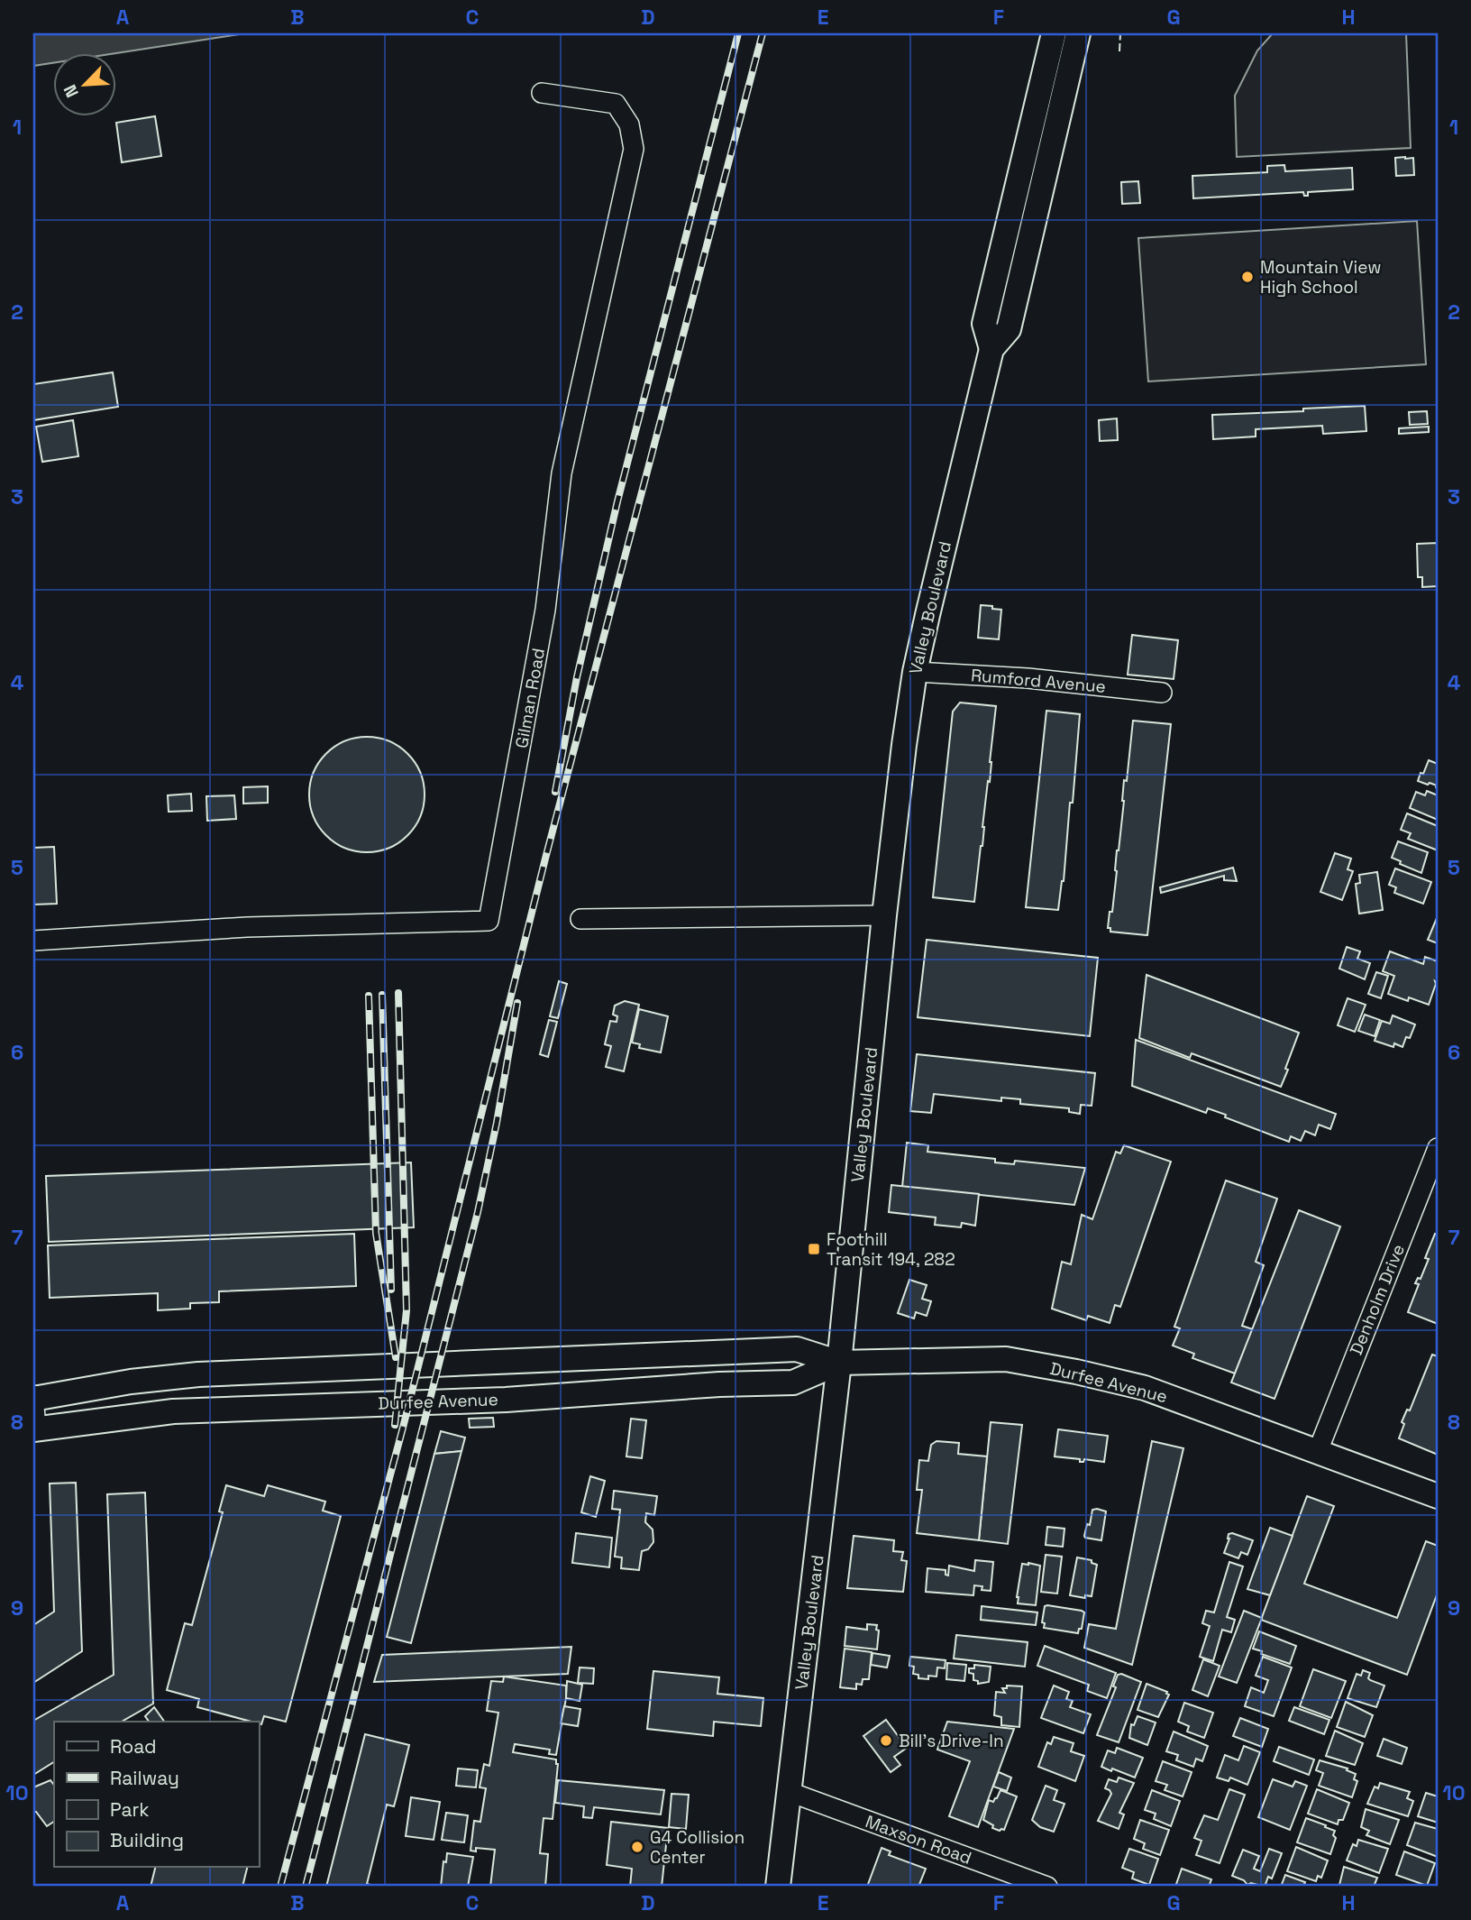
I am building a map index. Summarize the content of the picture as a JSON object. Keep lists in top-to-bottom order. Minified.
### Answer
{"streets":{"main road":["Valley Boulevard","Durfee Avenue"],"street":["Rumford Avenue","Gilman Road","Denholm Drive","Maxson Road"]},"crossings":[["Valley Boulevard","Rumford Avenue"],["Valley Boulevard","Durfee Avenue"],["Valley Boulevard","Maxson Road"],["Denholm Drive","Durfee Avenue"]],"places":{"other":["Mountain View High School","Bill's Drive-In","G4 Collision Center"],"transit":["Foothill Transit 194, 282"]},"legend":["Road","Railway","Park","Building"],"north":"bottom left","grid":{"columns":["A","B","C","D","E","F","G","H"],"rows":["1","2","3","4","5","6","7","8","9","10"]}}
